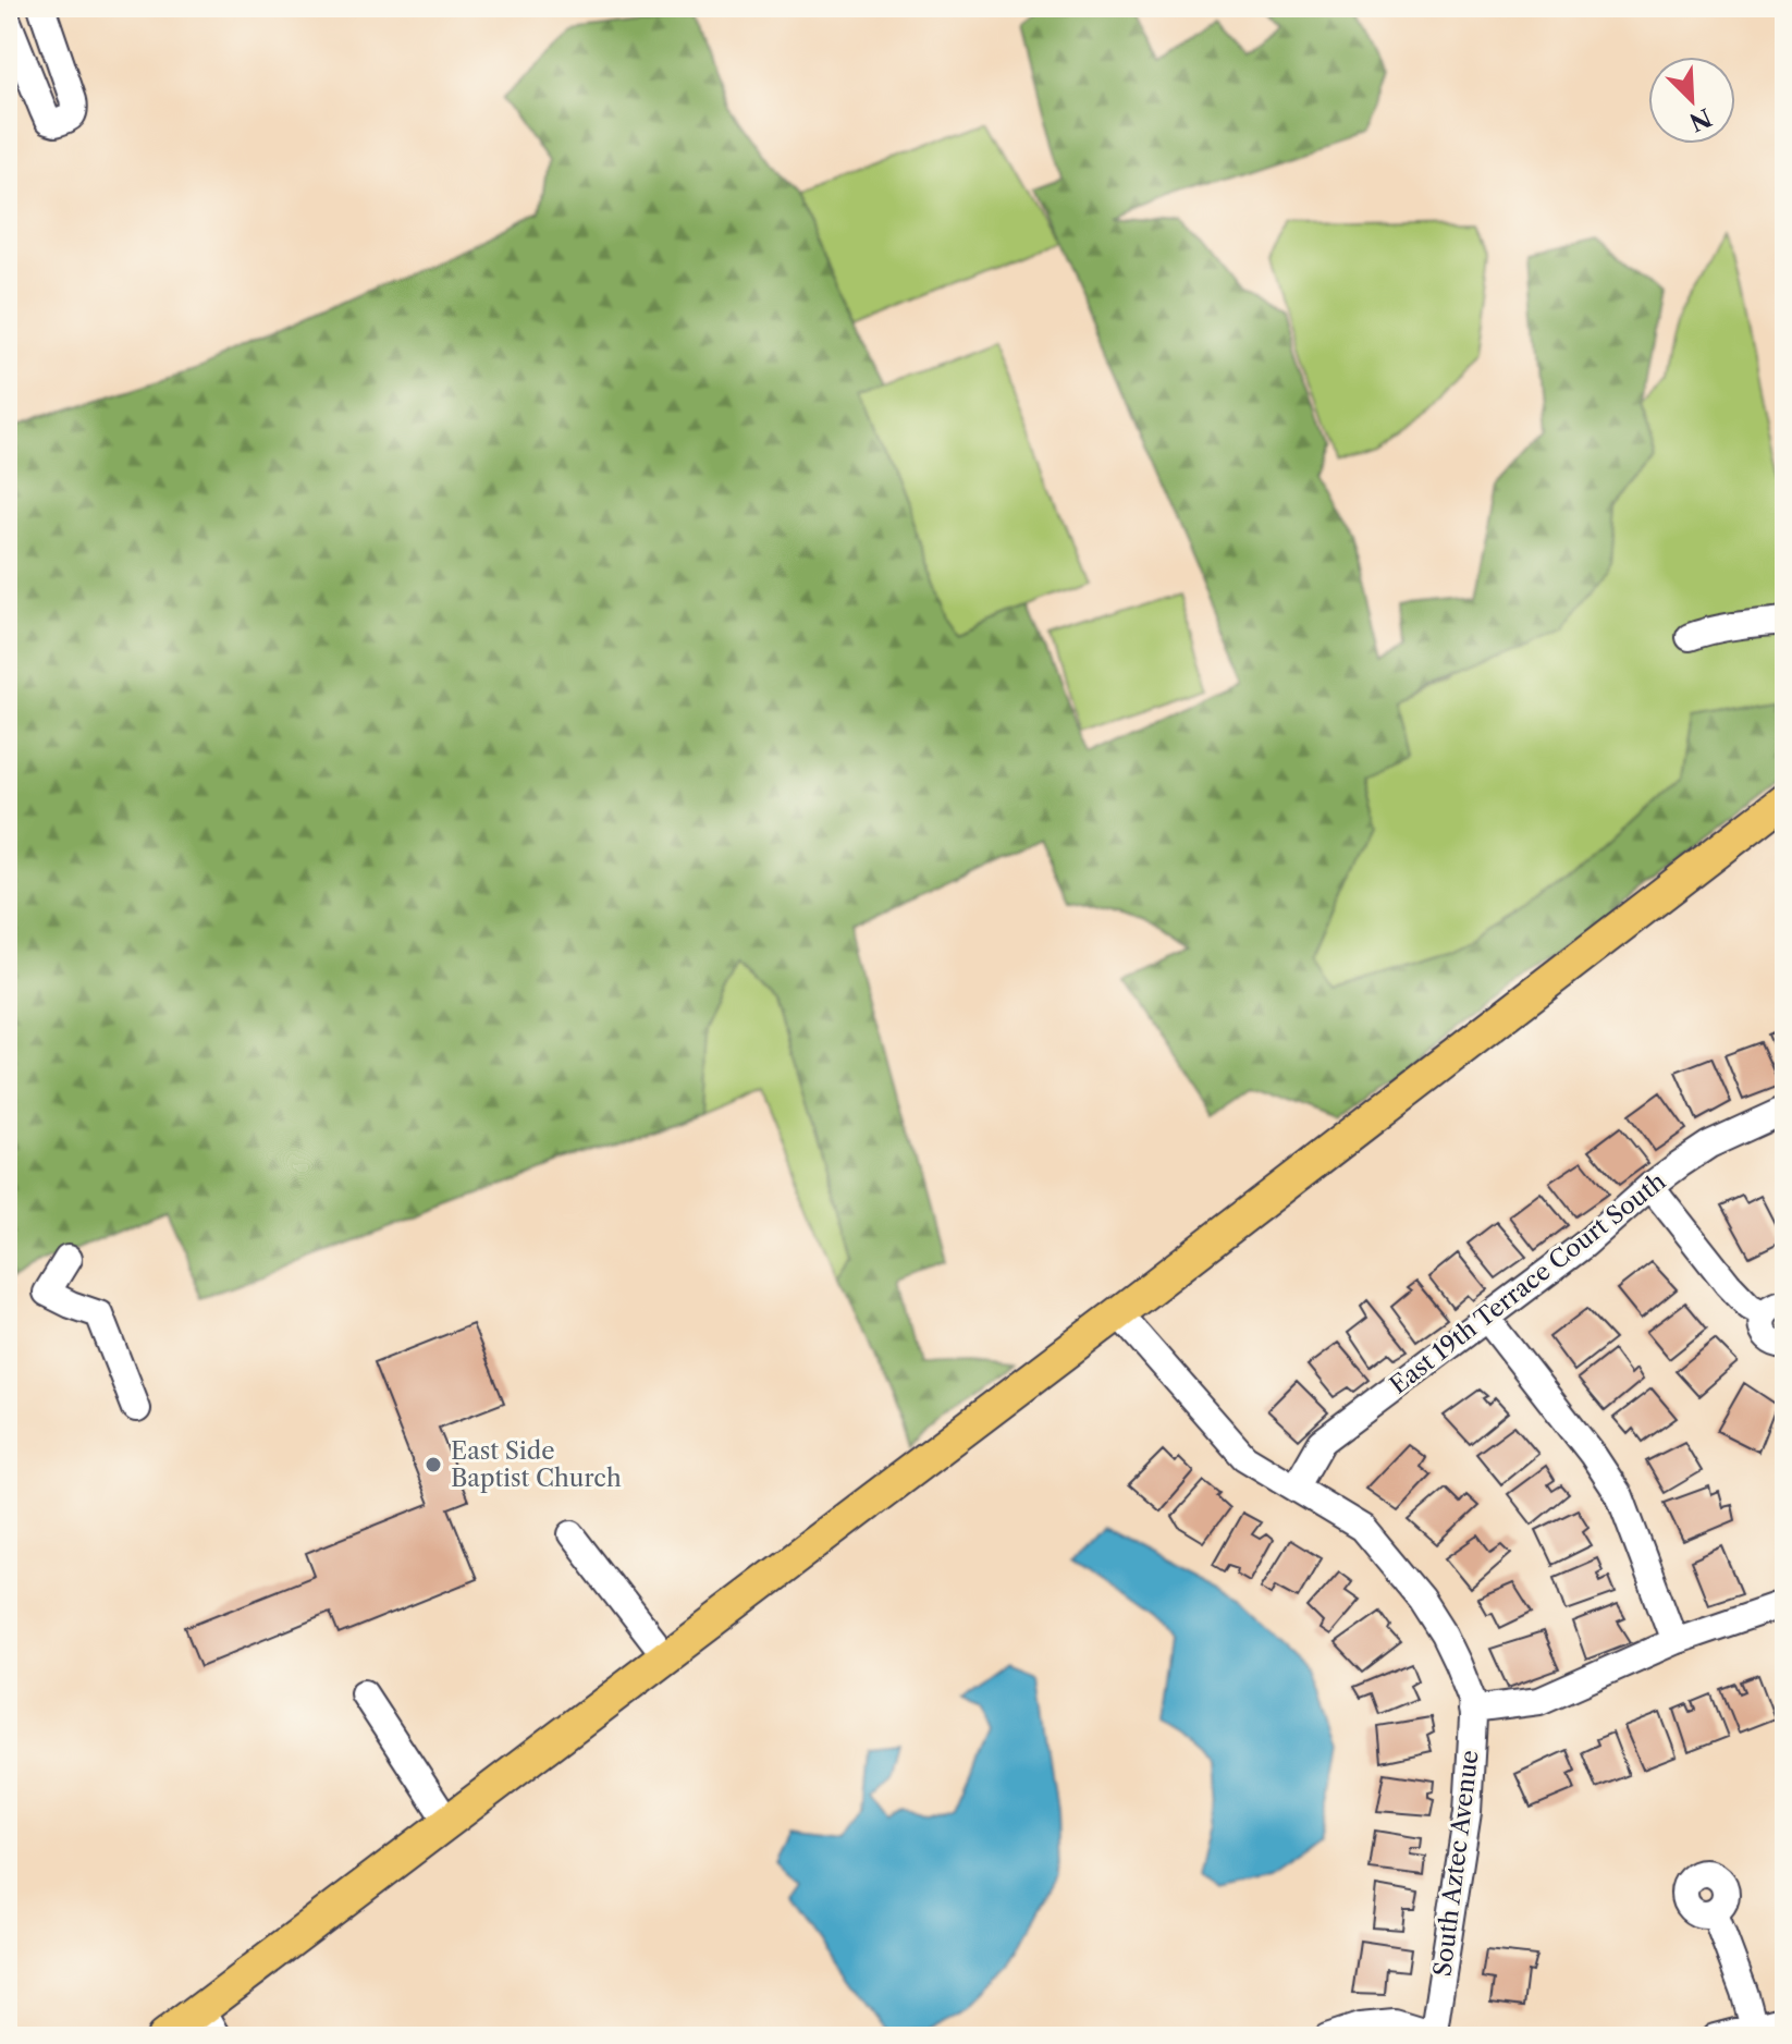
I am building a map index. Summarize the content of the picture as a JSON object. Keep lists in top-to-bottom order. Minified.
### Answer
{"streets":{"street":["East 19th Terrace Court South","South Aztec Avenue"]},"crossings":[["East 19th Terrace Court South","South Aztec Avenue"]],"places":["East Side Baptist Church"],"north":"bottom right"}
